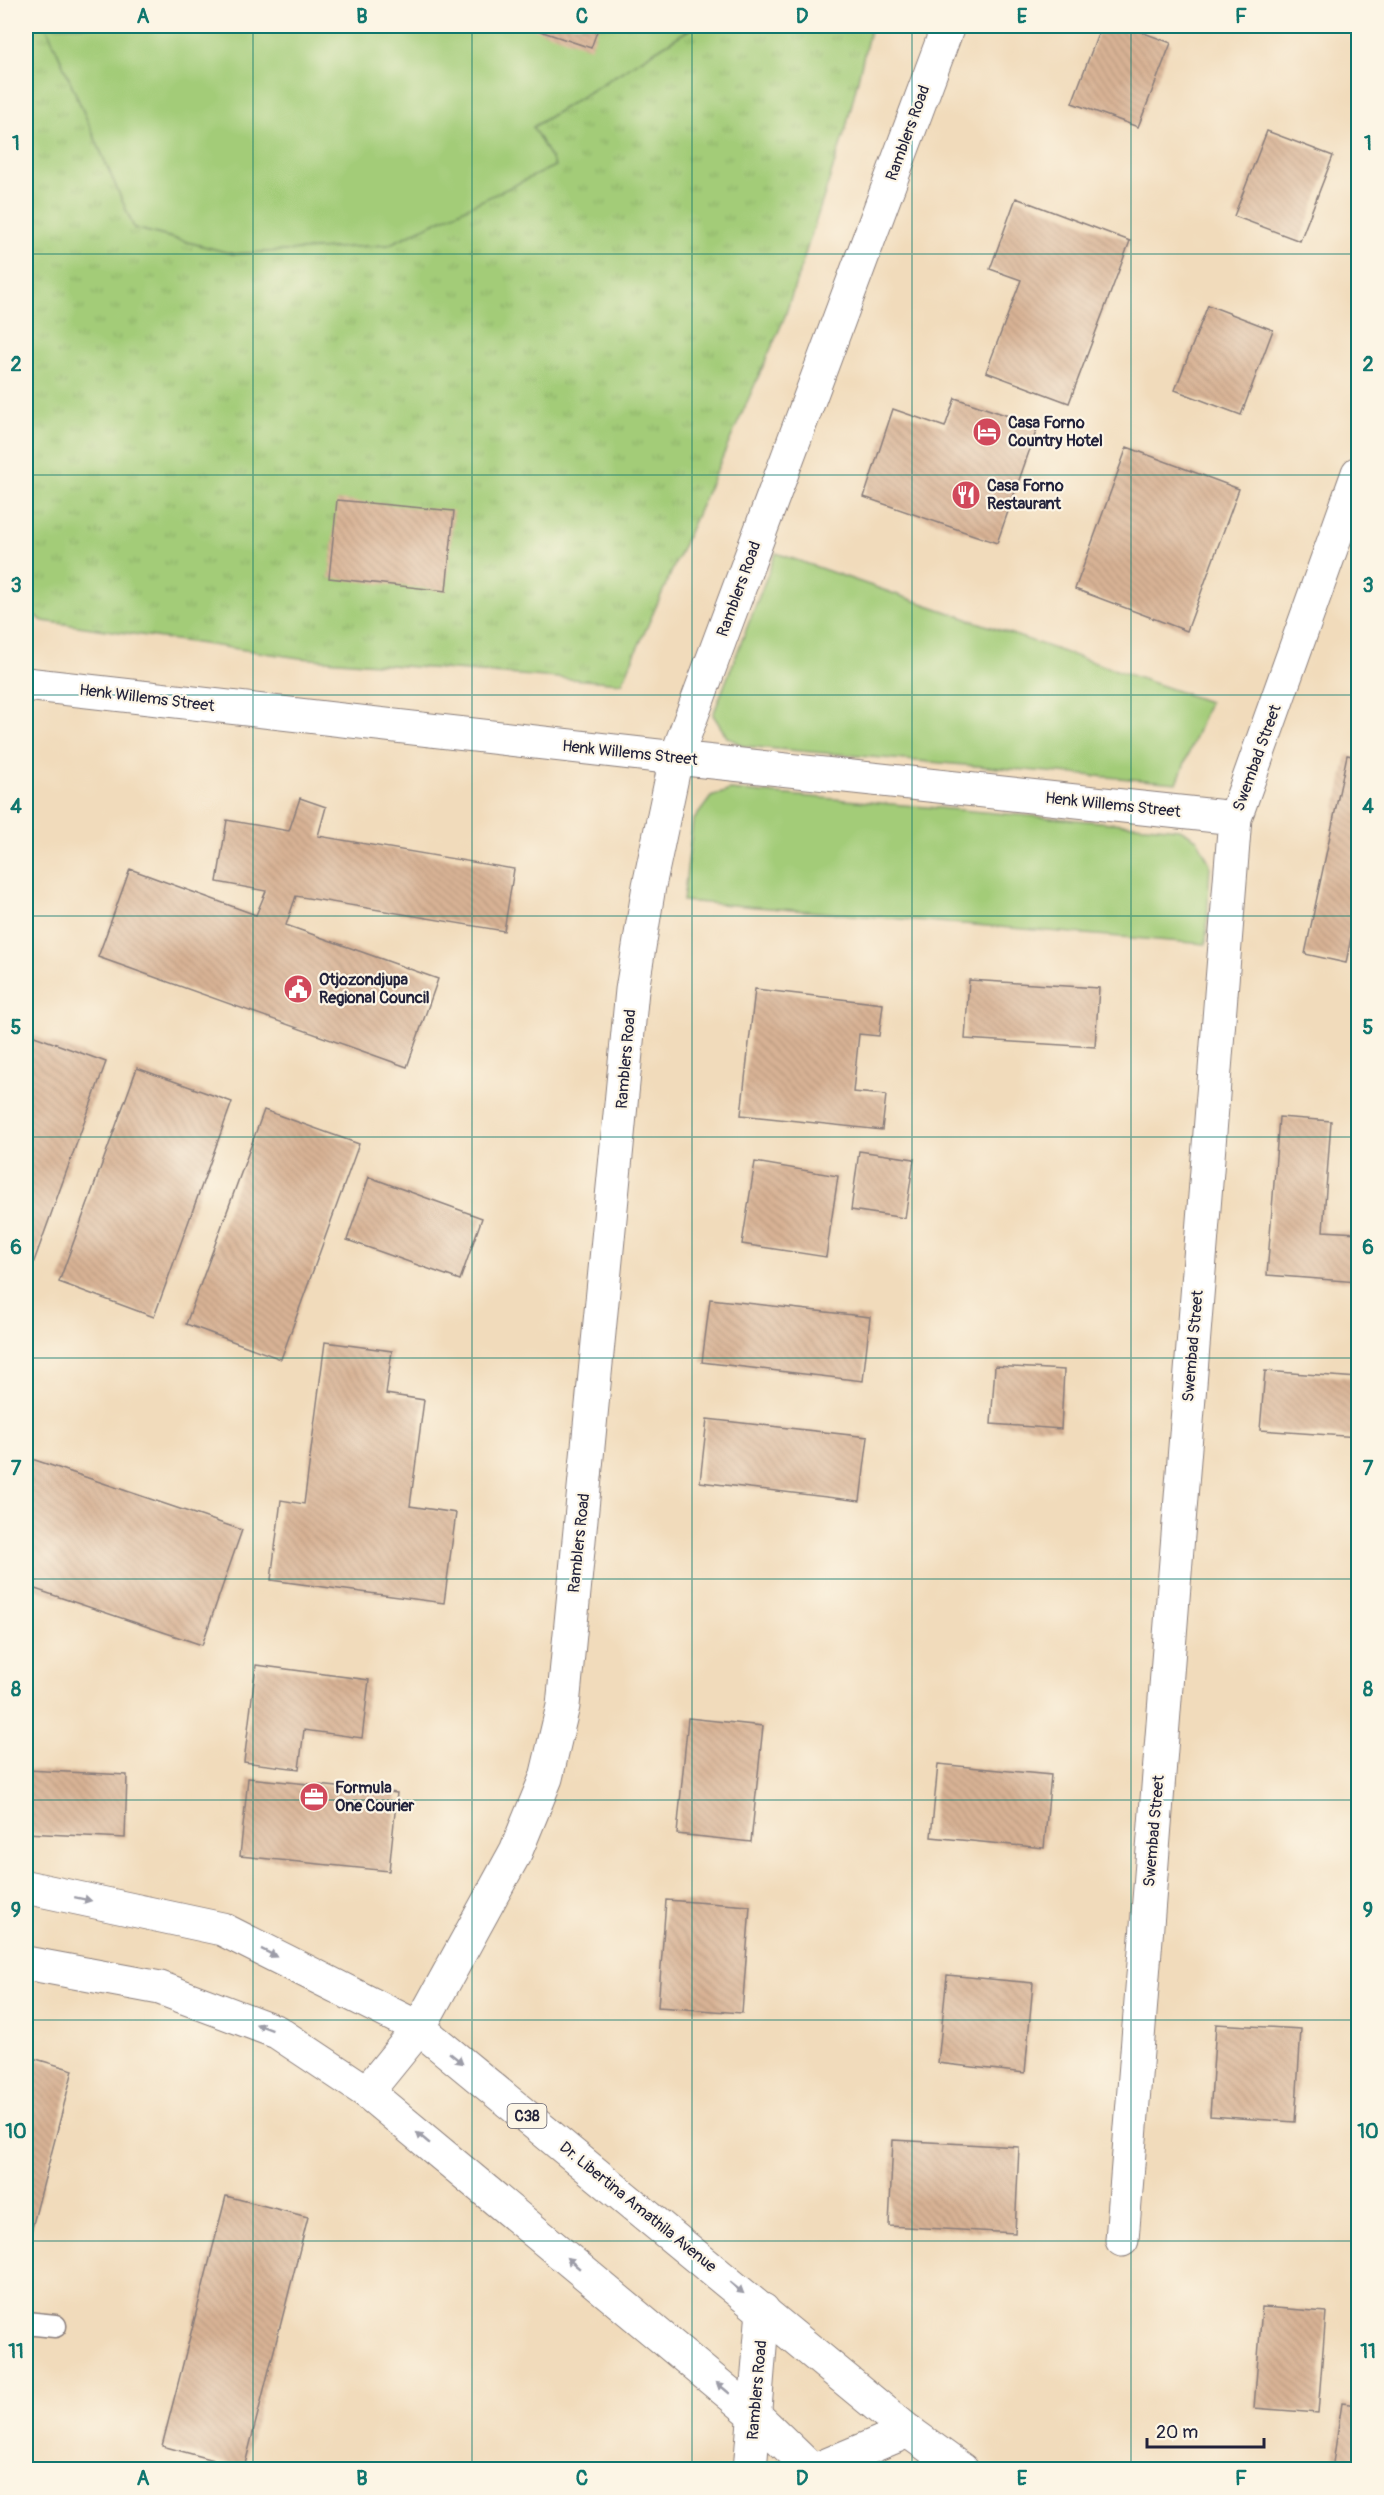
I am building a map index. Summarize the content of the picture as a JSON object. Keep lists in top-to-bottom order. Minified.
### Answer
{"streets":{"street":["Ramblers Road","Henk Willems Street","Swembad Street","C38","Dr. Libertina Amathila Avenue"]},"crossings":[["Ramblers Road","Henk Willems Street"],["Ramblers Road","Dr. Libertina Amathila Avenue"],["Henk Willems Street","Swembad Street"]],"places":{"hotel":["Casa Forno Country Hotel"],"restaurant":["Casa Forno Restaurant"],"public building":["Otjozondjupa Regional Council"],"office":["Formula One Courier"]},"scale_bar":"20 m","grid":{"columns":["A","B","C","D","E","F"],"rows":["1","2","3","4","5","6","7","8","9","10","11"]}}
